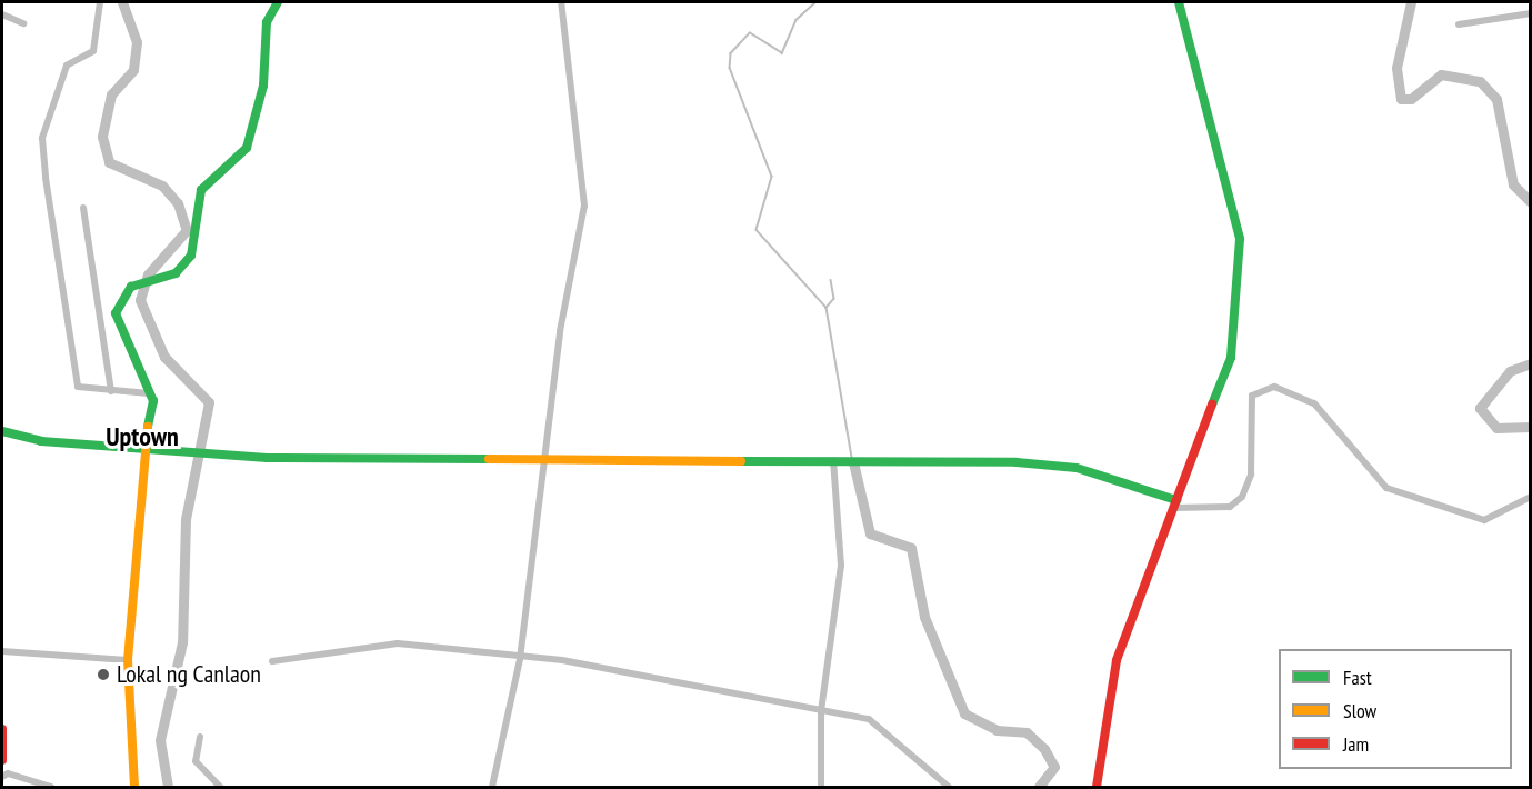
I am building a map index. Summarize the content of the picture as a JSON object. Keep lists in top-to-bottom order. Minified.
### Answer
{"districts":["Uptown"],"places":["Lokal ng Canlaon"],"legend":["Fast","Slow","Jam"]}
